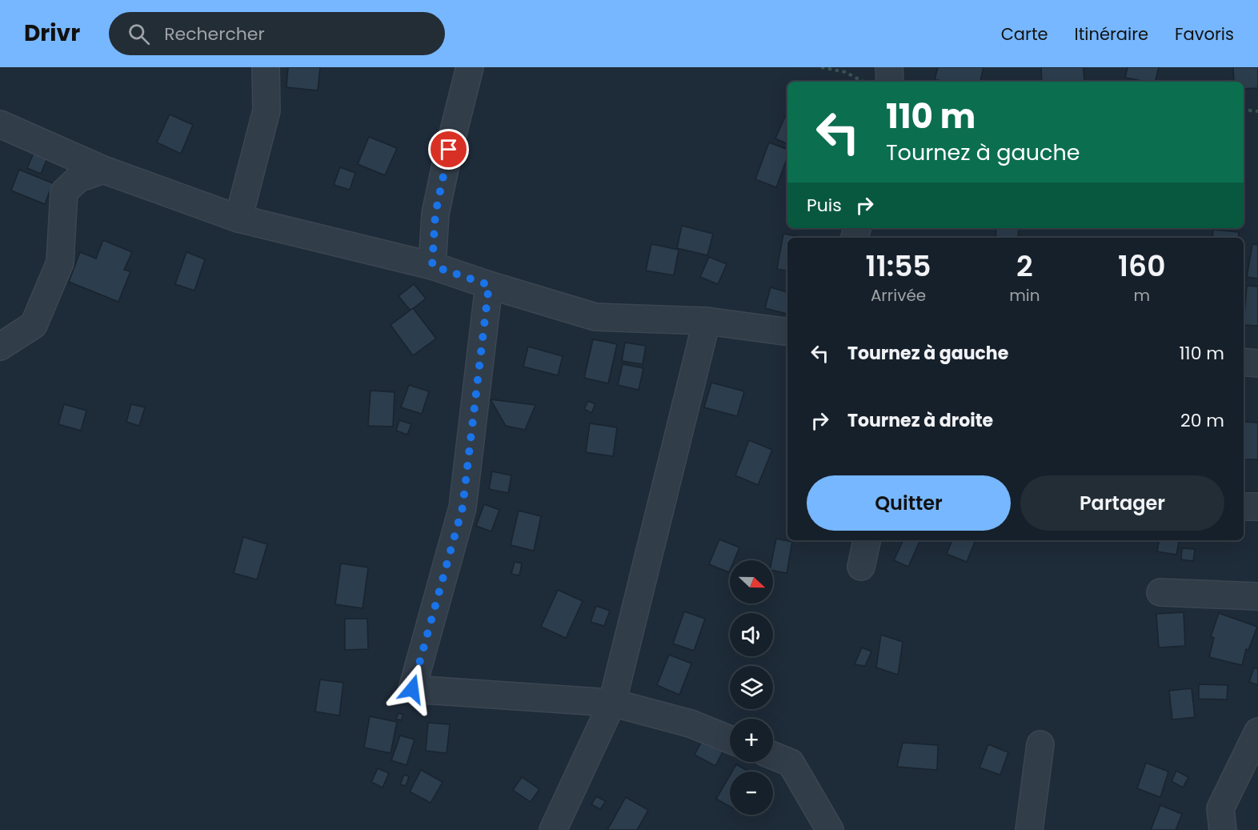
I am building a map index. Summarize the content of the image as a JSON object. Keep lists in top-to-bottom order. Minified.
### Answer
{"north":"right","page":{"header":"Drivr","search":"Rechercher","nav":["Carte","Itinéraire","Favoris"],"turn":["110 m","Tournez à gauche"],"then":"Puis","eta":["11:55","Arrivée","2","min","160","m"],"list":[{"name":"Tournez à gauche","value":"110 m"},{"name":"Tournez à droite","value":"20 m"}],"buttons":["Quitter","Partager"],"map_buttons":["+","−"]}}
